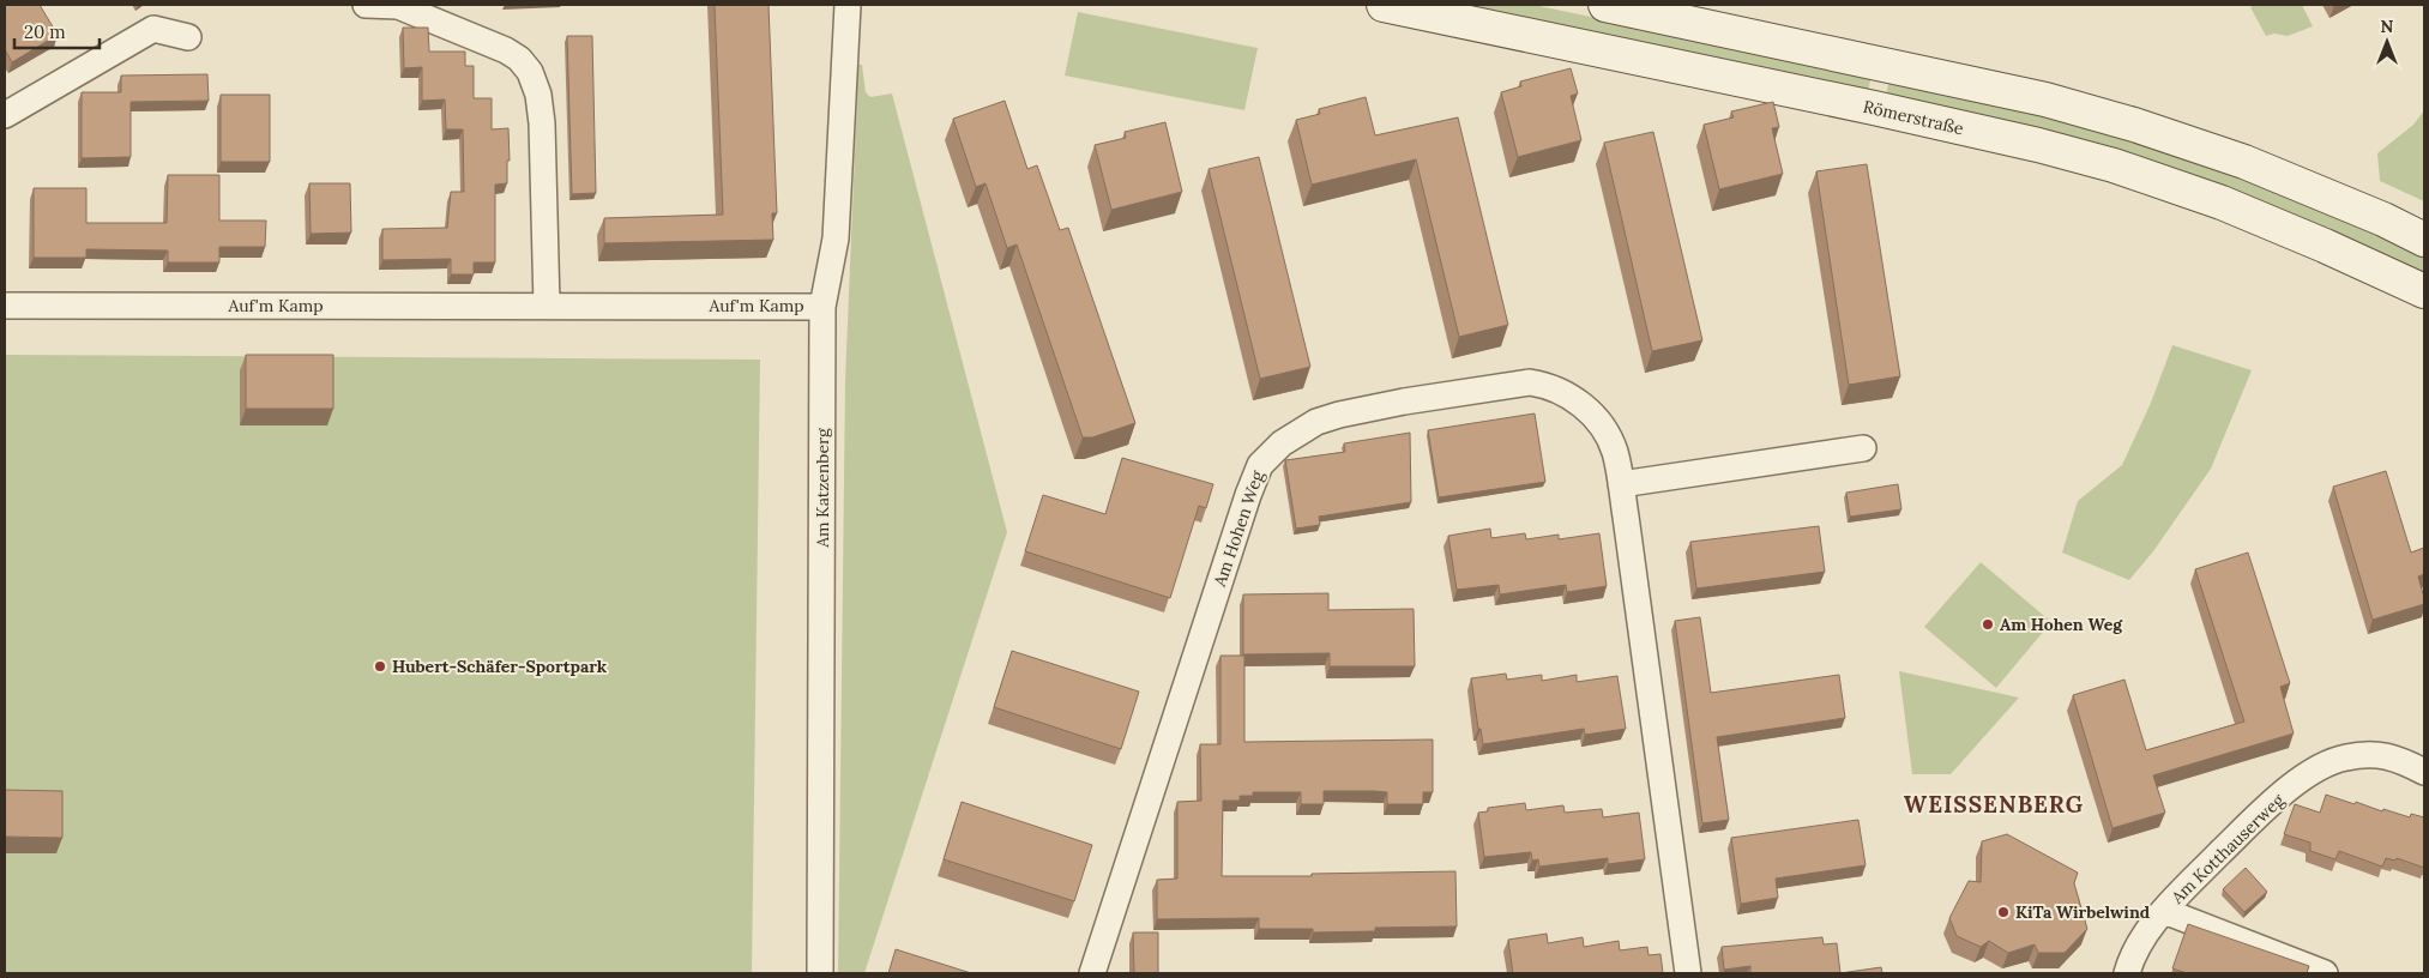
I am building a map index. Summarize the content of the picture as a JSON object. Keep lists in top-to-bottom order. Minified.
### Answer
{"streets":{"main road":["Römerstraße"],"street":["Auf'm Kamp","Am Katzenberg","Am Hohen Weg","Am Kotthauserweg"]},"crossings":[["Auf'm Kamp","Am Katzenberg"]],"districts":["WEISSENBERG"],"places":["Am Hohen Weg","Hubert-Schäfer-Sportpark","KiTa Wirbelwind"],"scale_bar":"20 m","north":"top"}
